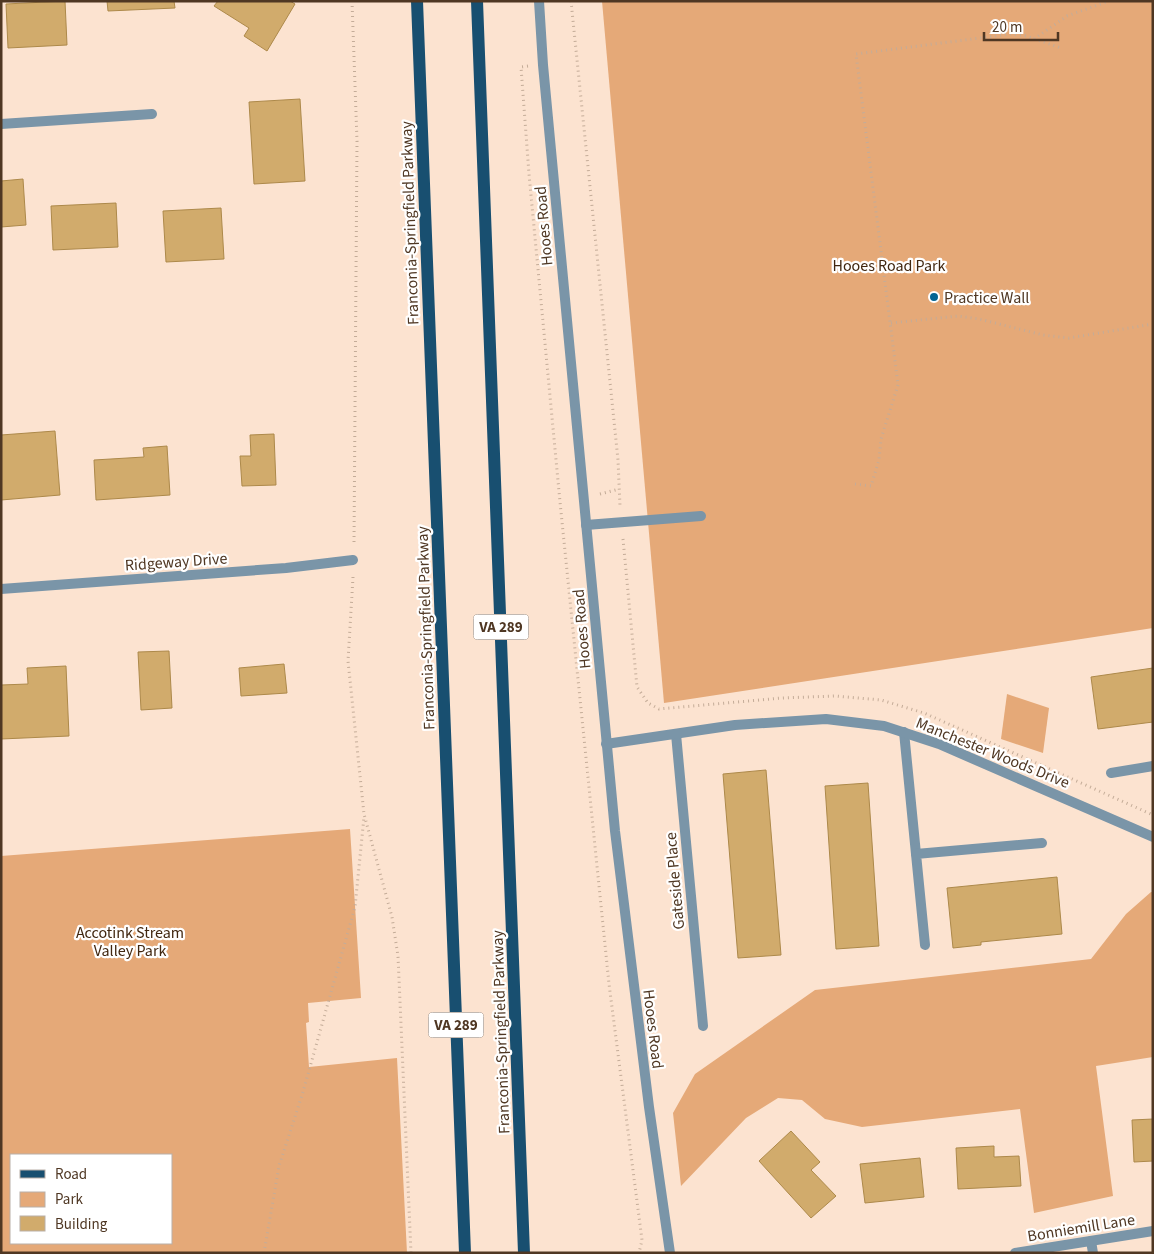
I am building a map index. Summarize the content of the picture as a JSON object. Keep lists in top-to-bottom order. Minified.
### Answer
{"streets":{"main road":["Franconia-Springfield Parkway","VA 289"],"street":["Hooes Road","Ridgeway Drive","Manchester Woods Drive","Gateside Place","Bonniemill Lane"]},"crossings":[["Hooes Road","Manchester Woods Drive"],["Manchester Woods Drive","Gateside Place"]],"parks":["Hooes Road Park","Accotink Stream Valley Park"],"places":["Practice Wall"],"legend":["Road","Park","Building"],"scale_bar":"20 m"}
